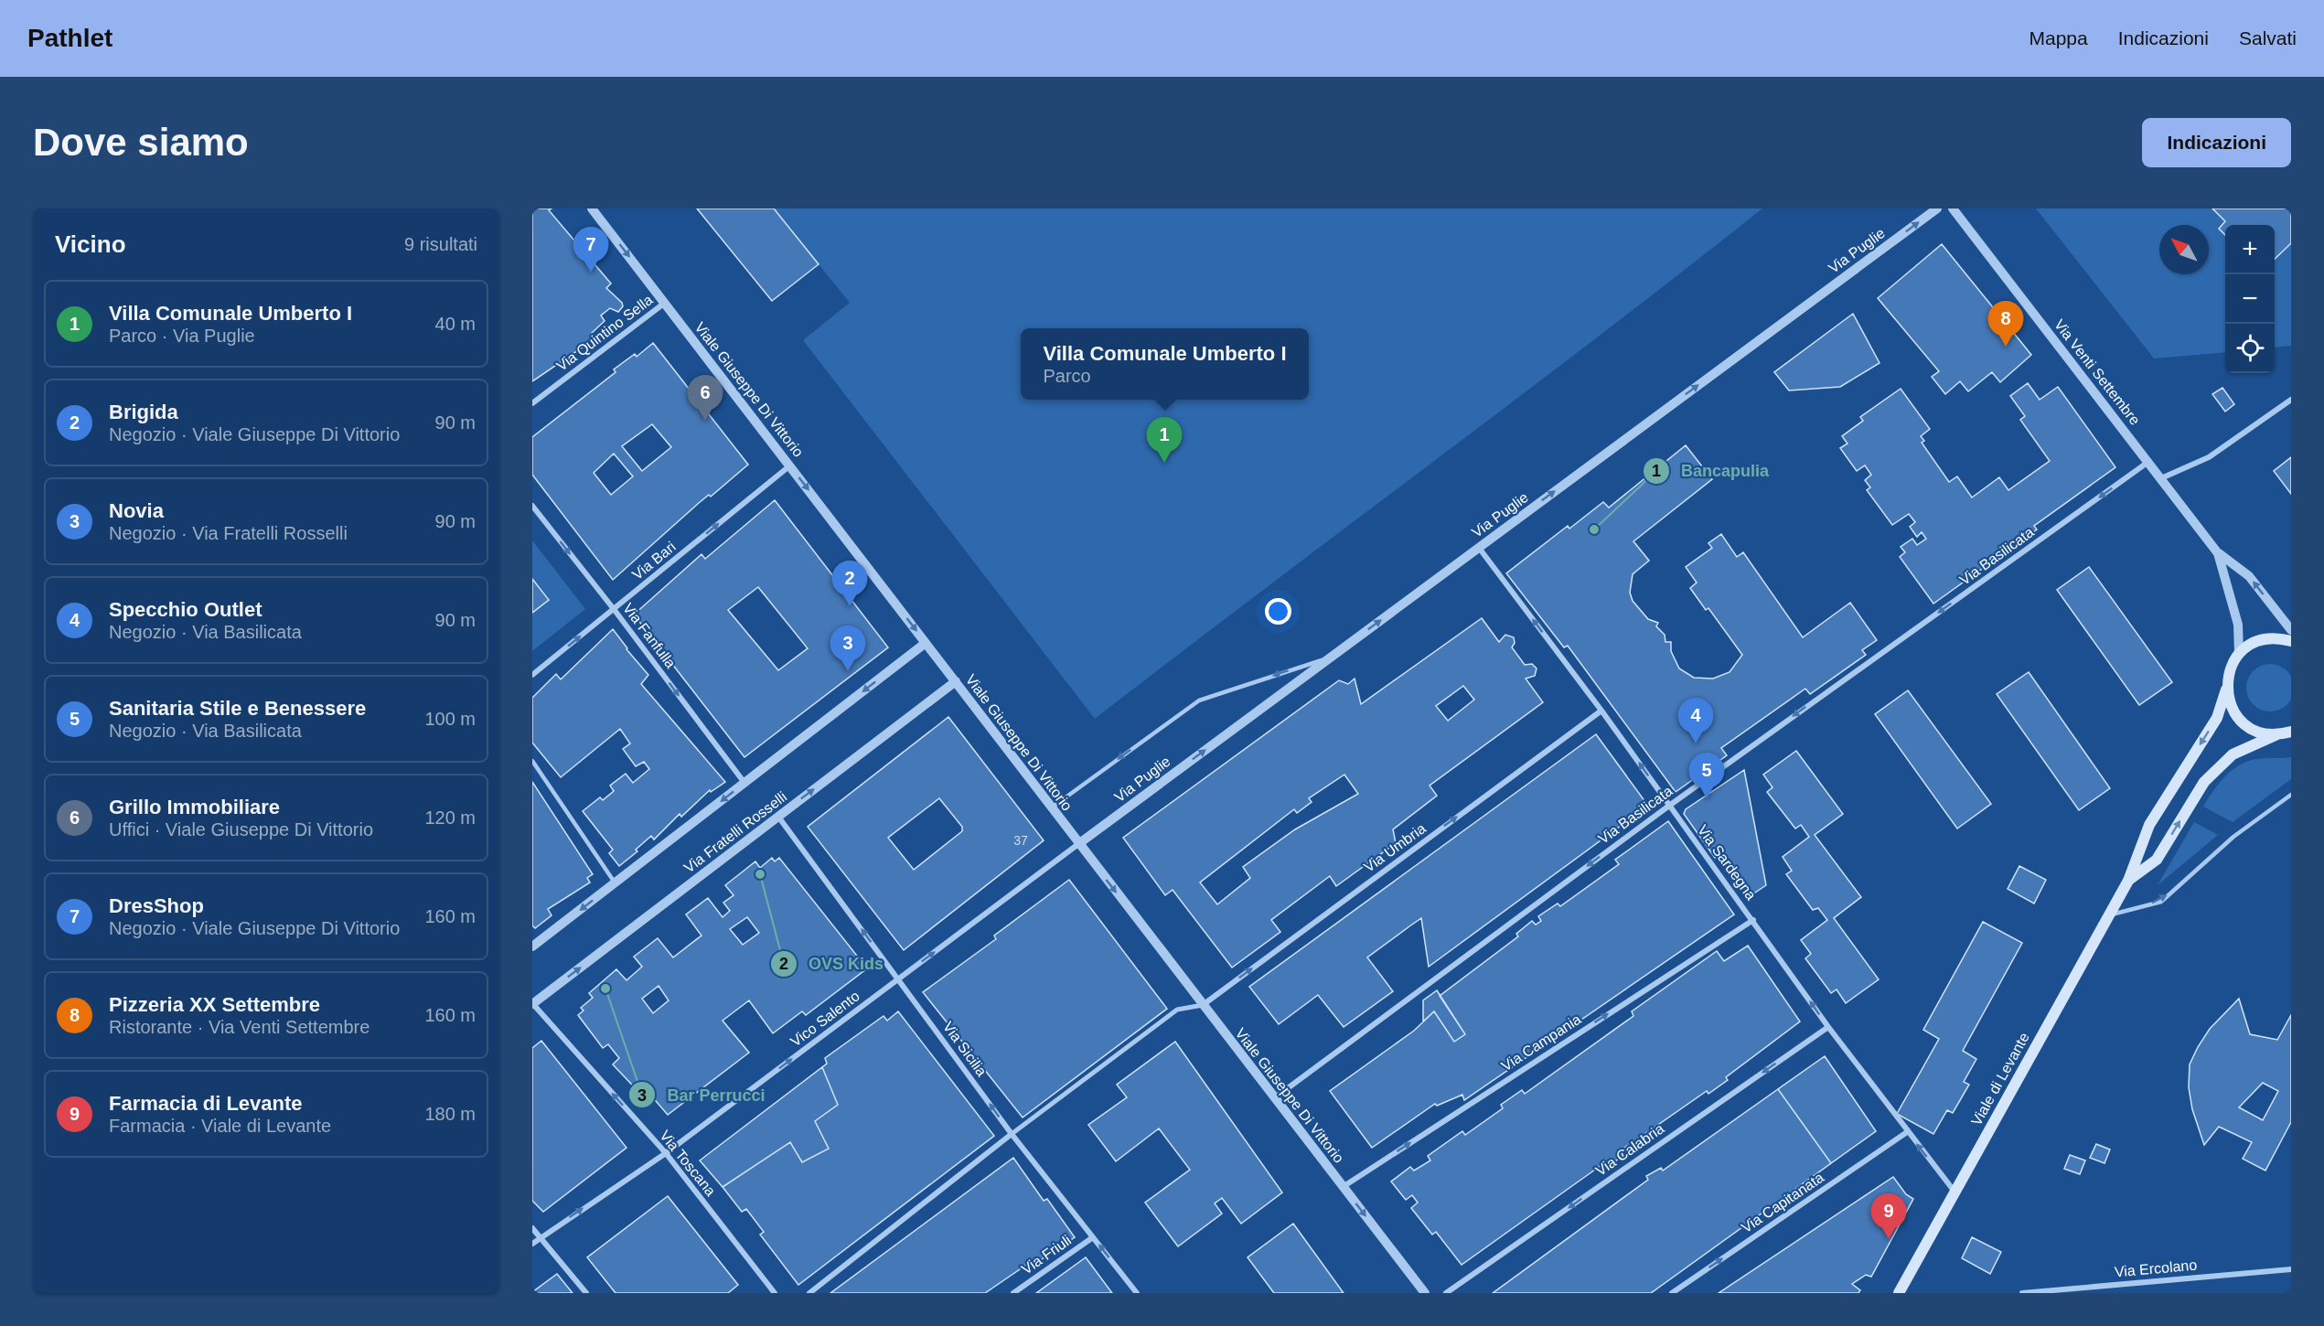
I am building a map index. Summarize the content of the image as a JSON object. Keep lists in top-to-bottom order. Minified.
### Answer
{"streets":{"main road":["Viale di Levante"],"street":["Via Puglie","Via Quintino Sella","Via Venti Settembre","Viale Giuseppe Di Vittorio","Via Basilicata","Via Bari","Via Fanfulla","Via Fratelli Rosselli","Via Umbria","Via Sardegna","Vico Salento","Via Campania","Via Sicilia","Via Calabria","Via Toscana","Via Capitanata","Via Friuli","Via Ercolano"]},"crossings":[["Via Puglie","Viale Giuseppe Di Vittorio"],["Via Puglie","Via Sardegna"],["Via Puglie","Vico Salento"],["Via Quintino Sella","Viale Giuseppe Di Vittorio"],["Via Venti Settembre","Via Basilicata"],["Via Venti Settembre","Viale di Levante"],["Viale Giuseppe Di Vittorio","Via Basilicata"],["Viale Giuseppe Di Vittorio","Via Bari"],["Viale Giuseppe Di Vittorio","Via Fratelli Rosselli"],["Viale Giuseppe Di Vittorio","Via Umbria"],["Viale Giuseppe Di Vittorio","Vico Salento"],["Viale Giuseppe Di Vittorio","Via Campania"],["Via Basilicata","Via Sardegna"],["Via Bari","Via Fanfulla"],["Via Fratelli Rosselli","Via Sicilia"],["Via Fratelli Rosselli","Via Toscana"],["Via Umbria","Via Sardegna"],["Via Sardegna","Via Campania"],["Via Sardegna","Viale di Levante"],["Via Sardegna","Via Calabria"],["Via Sardegna","Via Capitanata"],["Vico Salento","Via Sicilia"],["Vico Salento","Via Toscana"],["Via Sicilia","Via Friuli"]],"one_way":["Via Puglie","Viale Giuseppe Di Vittorio","Via Basilicata","Via Bari","Via Fanfulla","Via Umbria","Via Sardegna","Vico Salento","Via Campania","Via Sicilia","Via Calabria","Via Toscana","Via Capitanata"],"places":["Bancapulia","OVS Kids","Bar Perrucci"],"house_numbers":["37"],"north":"top left","page":{"header":"Pathlet","nav":["Mappa","Indicazioni","Salvati"],"buttons":"Indicazioni","title":"Dove siamo","heading":["Vicino","9 risultati"],"map_buttons":["+","−"],"pins":["7","8","6","1","2","3","4","5","9"],"list":[{"mark":"1","name":"Villa Comunale Umberto I","note":"Parco · Via Puglie","value":"40 m"},{"mark":"2","name":"Brigida","note":"Negozio · Viale Giuseppe Di Vittorio","value":"90 m"},{"mark":"3","name":"Novia","note":"Negozio · Via Fratelli Rosselli","value":"90 m"},{"mark":"4","name":"Specchio Outlet","note":"Negozio · Via Basilicata","value":"90 m"},{"mark":"5","name":"Sanitaria Stile e Benessere","note":"Negozio · Via Basilicata","value":"100 m"},{"mark":"6","name":"Grillo Immobiliare","note":"Uffici · Viale Giuseppe Di Vittorio","value":"120 m"},{"mark":"7","name":"DresShop","note":"Negozio · Viale Giuseppe Di Vittorio","value":"160 m"},{"mark":"8","name":"Pizzeria XX Settembre","note":"Ristorante · Via Venti Settembre","value":"160 m"},{"mark":"9","name":"Farmacia di Levante","note":"Farmacia · Viale di Levante","value":"180 m"}],"popup":["Villa Comunale Umberto I","Parco"]}}
